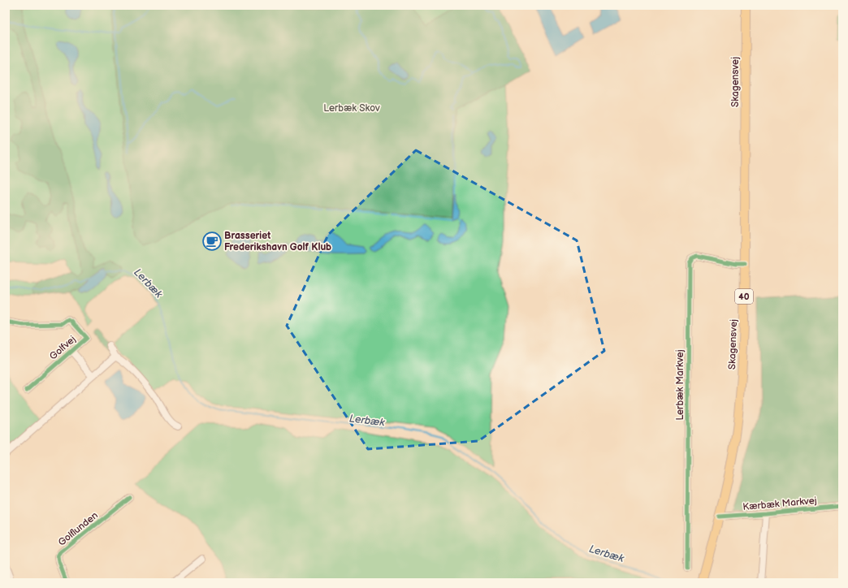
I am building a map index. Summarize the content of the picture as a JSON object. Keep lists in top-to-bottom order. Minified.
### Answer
{"streets":{"main road":["Skagensvej","40"],"street":["Golfvej","Lerbæk Markvej","Kærbæk Markvej","Golflunden"]},"crossings":[["Skagensvej","Lerbæk Markvej"],["Skagensvej","Kærbæk Markvej"]],"water":["Lerbæk"],"parks":["Lerbæk Skov"],"places":{"cafe":["Brasseriet Frederikshavn Golf Klub"]}}
